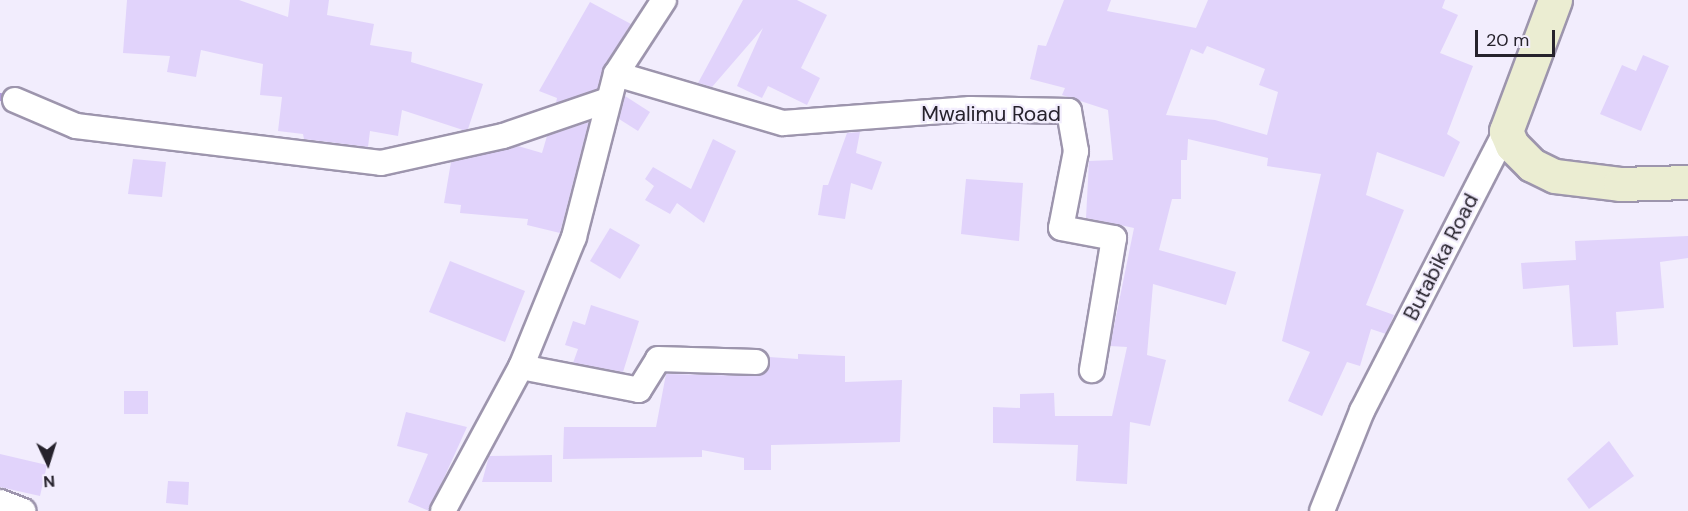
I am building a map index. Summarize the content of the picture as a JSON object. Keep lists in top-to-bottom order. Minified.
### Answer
{"streets":{"main road":["Butabika Road"],"street":["Mwalimu Road"]},"scale_bar":"20 m","north":"bottom"}
